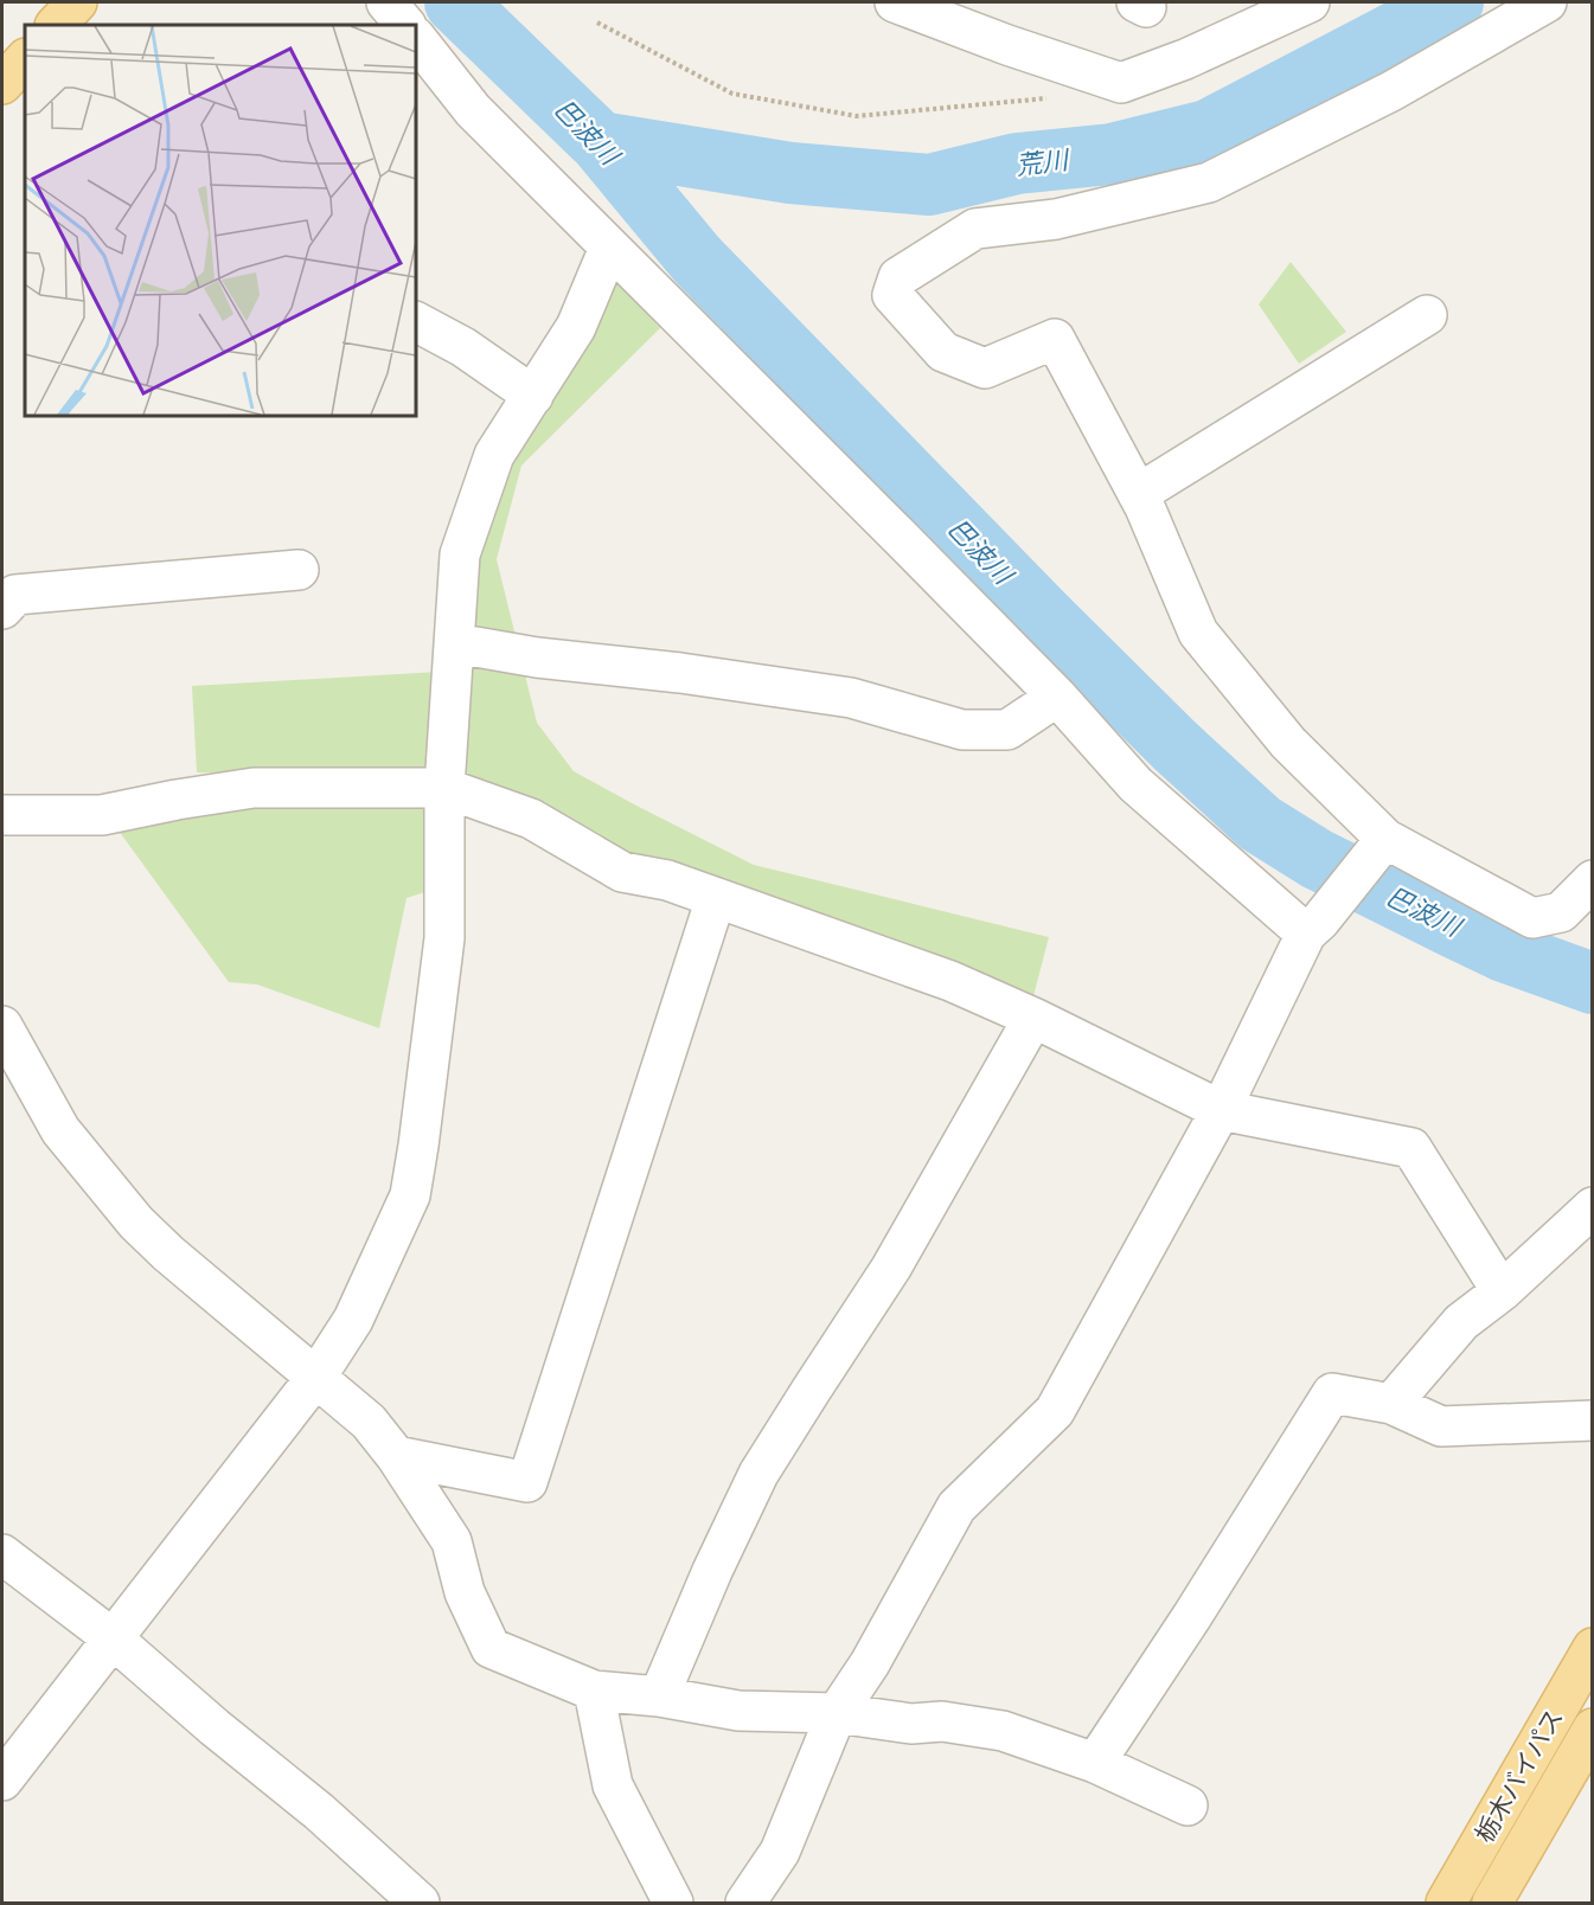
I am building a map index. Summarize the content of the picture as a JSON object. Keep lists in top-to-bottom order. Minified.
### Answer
{"streets":{"main road":["栃木バイパス"]},"water":["巴波川","荒川"]}
